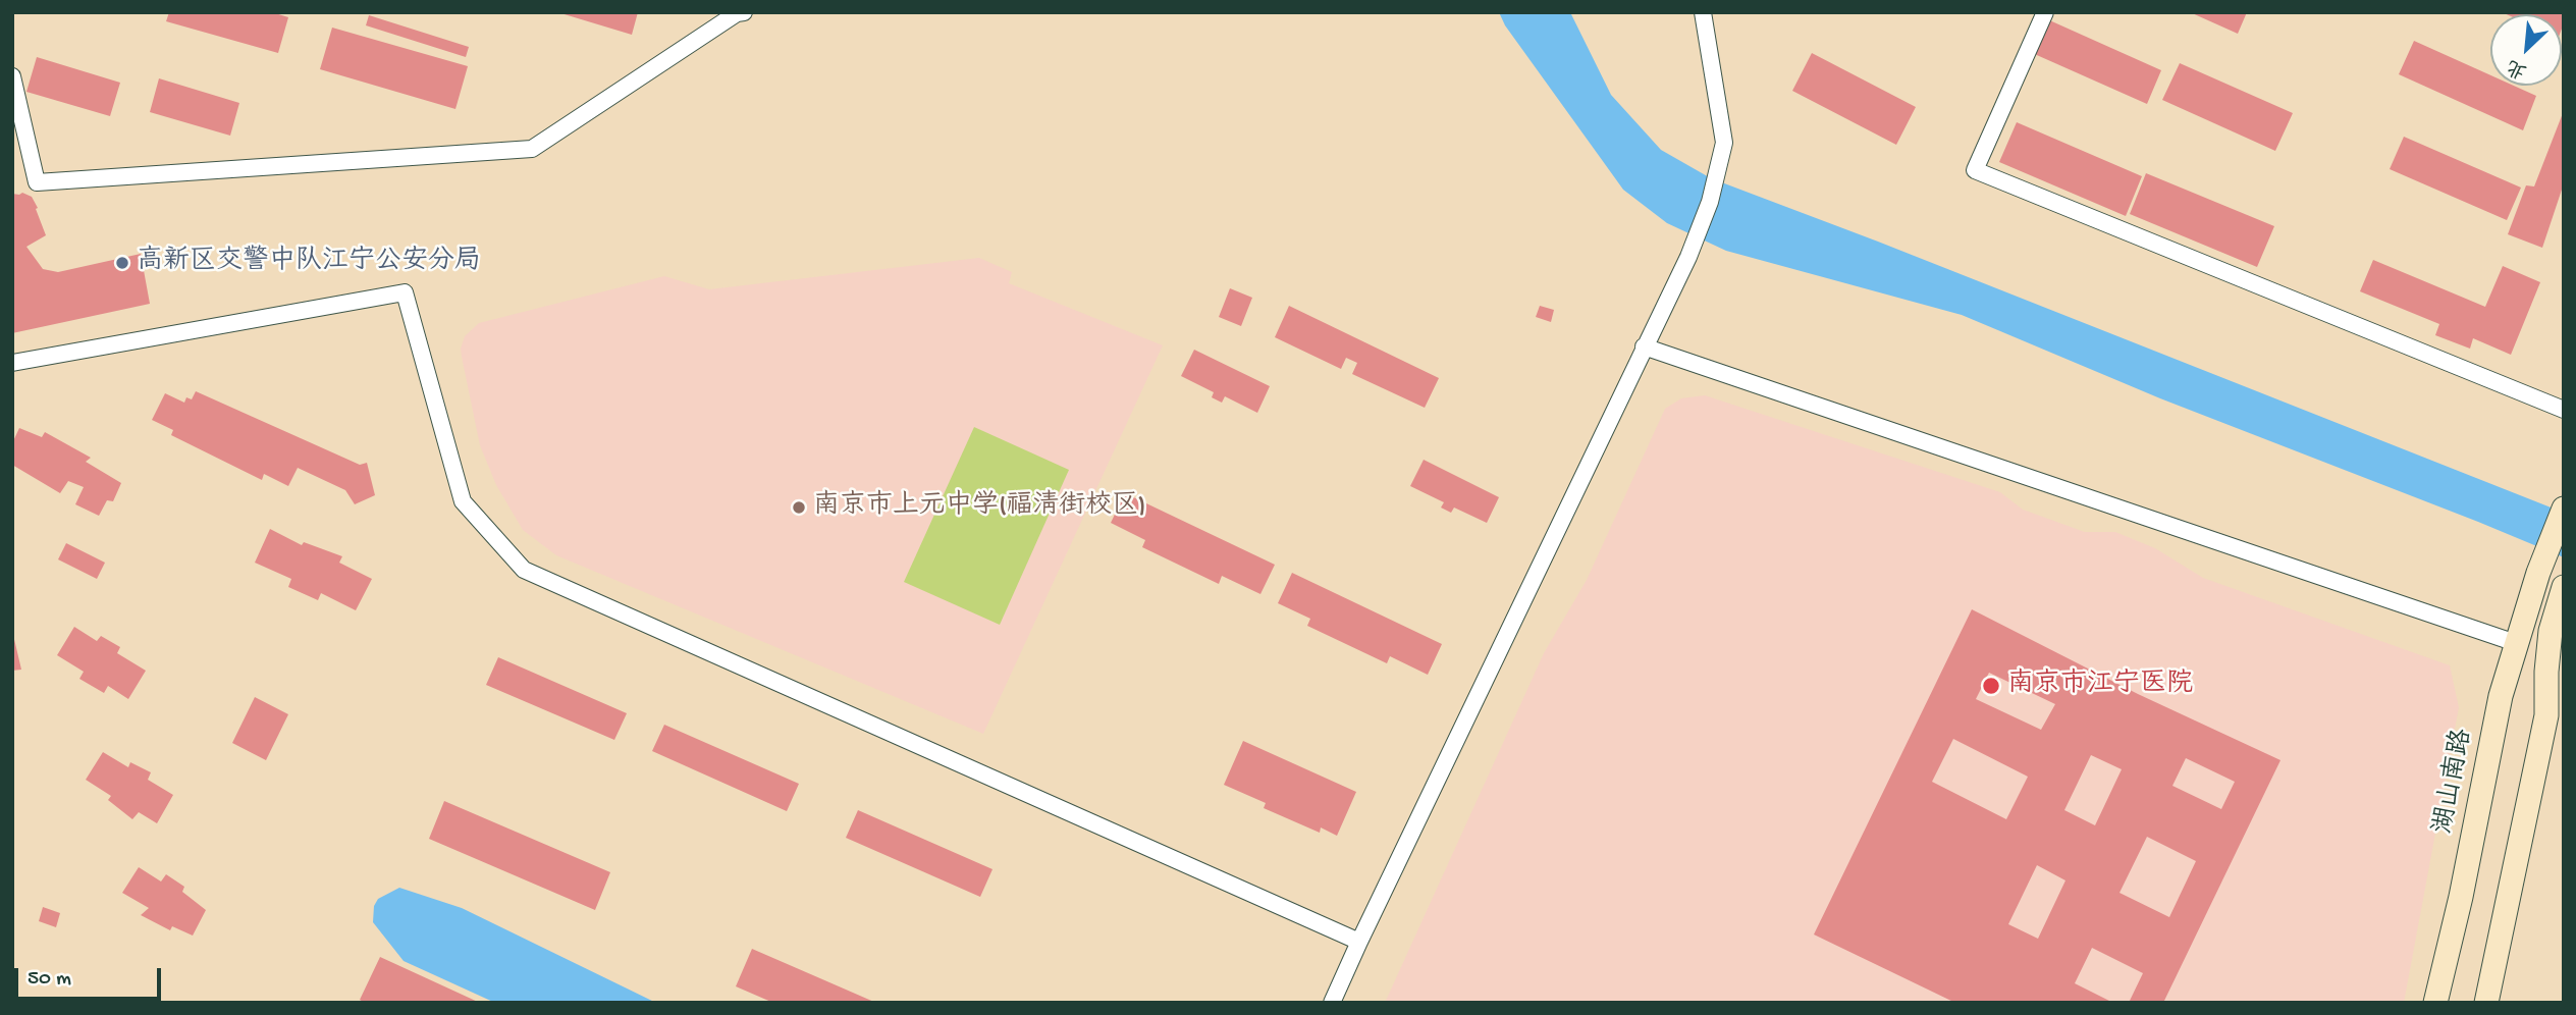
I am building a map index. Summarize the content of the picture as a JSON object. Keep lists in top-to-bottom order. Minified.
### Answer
{"streets":{"main road":["湖山南路"]},"places":["高新区交警中队江宁公安分局","南京市上元中学(福清街校区)","南京市江宁医院"],"scale_bar":"50 m","north":"bottom left"}
